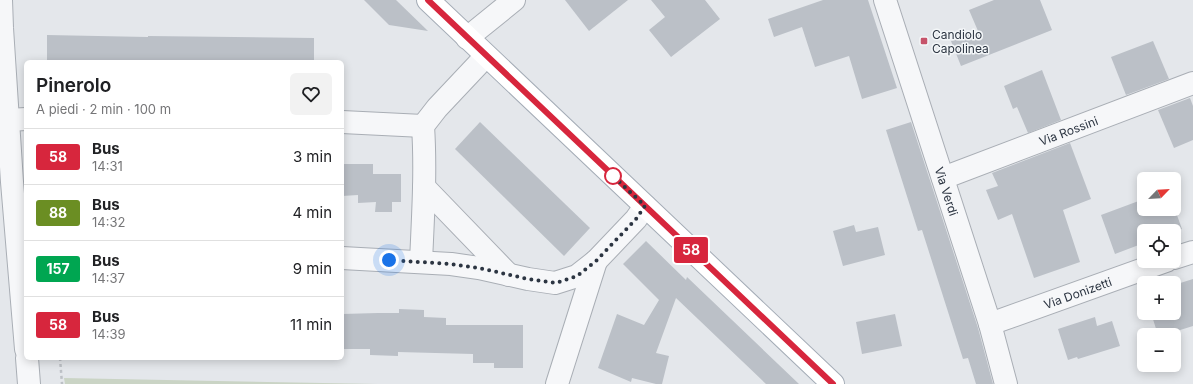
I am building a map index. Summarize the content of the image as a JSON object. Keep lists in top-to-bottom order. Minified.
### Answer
{"streets":{"street":["Via Rossini","Via Verdi","Via Donizetti"]},"crossings":[["Via Rossini","Via Verdi"],["Via Verdi","Via Donizetti"]],"places":{"transit":["Candiolo Capolinea"]},"lines":["bus line 58"],"north":"top right","page":{"on_map":"58","heading":["Pinerolo","A piedi · 2 min · 100 m"],"list":[{"mark":"58","name":"Bus","note":"14:31","value":"3 min"},{"mark":"88","name":"Bus","note":"14:32","value":"4 min"},{"mark":"157","name":"Bus","note":"14:37","value":"9 min"},{"mark":"58","name":"Bus","note":"14:39","value":"11 min"}],"map_buttons":["+","−"]}}
